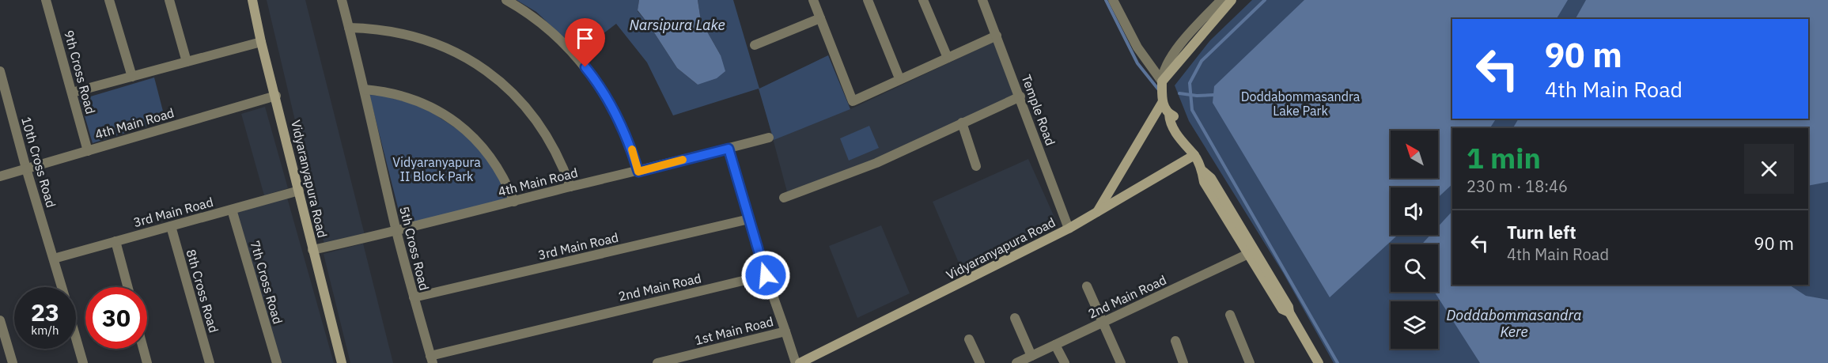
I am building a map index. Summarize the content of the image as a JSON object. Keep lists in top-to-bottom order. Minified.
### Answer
{"streets":{"main road":["Vidyaranyapura Road"],"street":["9th Cross Road","Temple Road","4th Main Road","10th Cross Road","3rd Main Road","5th Cross Road","7th Cross Road","2nd Main Road","8th Cross Road","1st Main Road"]},"crossings":[["9th Cross Road","4th Main Road"],["Temple Road","Vidyaranyapura Road"],["4th Main Road","10th Cross Road"],["4th Main Road","Vidyaranyapura Road"],["4th Main Road","5th Cross Road"],["10th Cross Road","3rd Main Road"],["Vidyaranyapura Road","3rd Main Road"],["3rd Main Road","5th Cross Road"],["3rd Main Road","7th Cross Road"],["3rd Main Road","8th Cross Road"],["5th Cross Road","2nd Main Road"]],"water":["Narsipura Lake","Doddabommasandra Kere"],"parks":["Doddabommasandra Lake Park","Vidyaranyapura II Block Park"],"north":"top left","page":{"turn":["90 m","4th Main Road"],"heading":["1 min","230 m · 18:46"],"list":[{"name":"Turn left","note":"4th Main Road","value":"90 m"}],"speed":"23 km/h","limit":"30"}}
